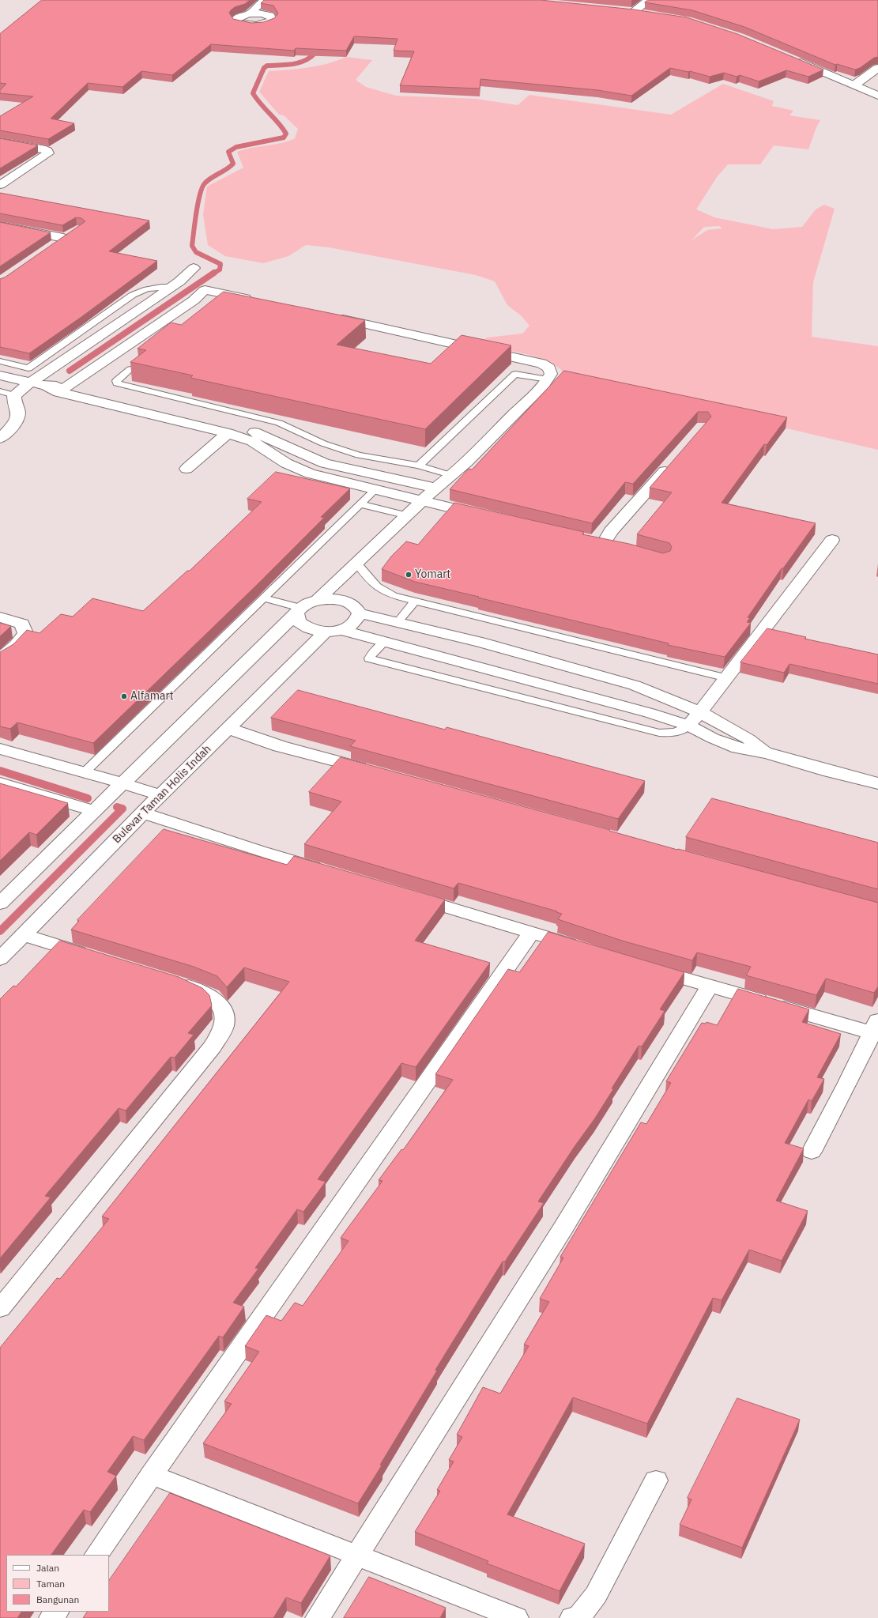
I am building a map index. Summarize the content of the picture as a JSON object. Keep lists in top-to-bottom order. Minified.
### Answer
{"streets":{"street":["Bulevar Taman Holis Indah"]},"places":["Yomart","Alfamart"],"legend":["Jalan","Taman","Bangunan"]}
